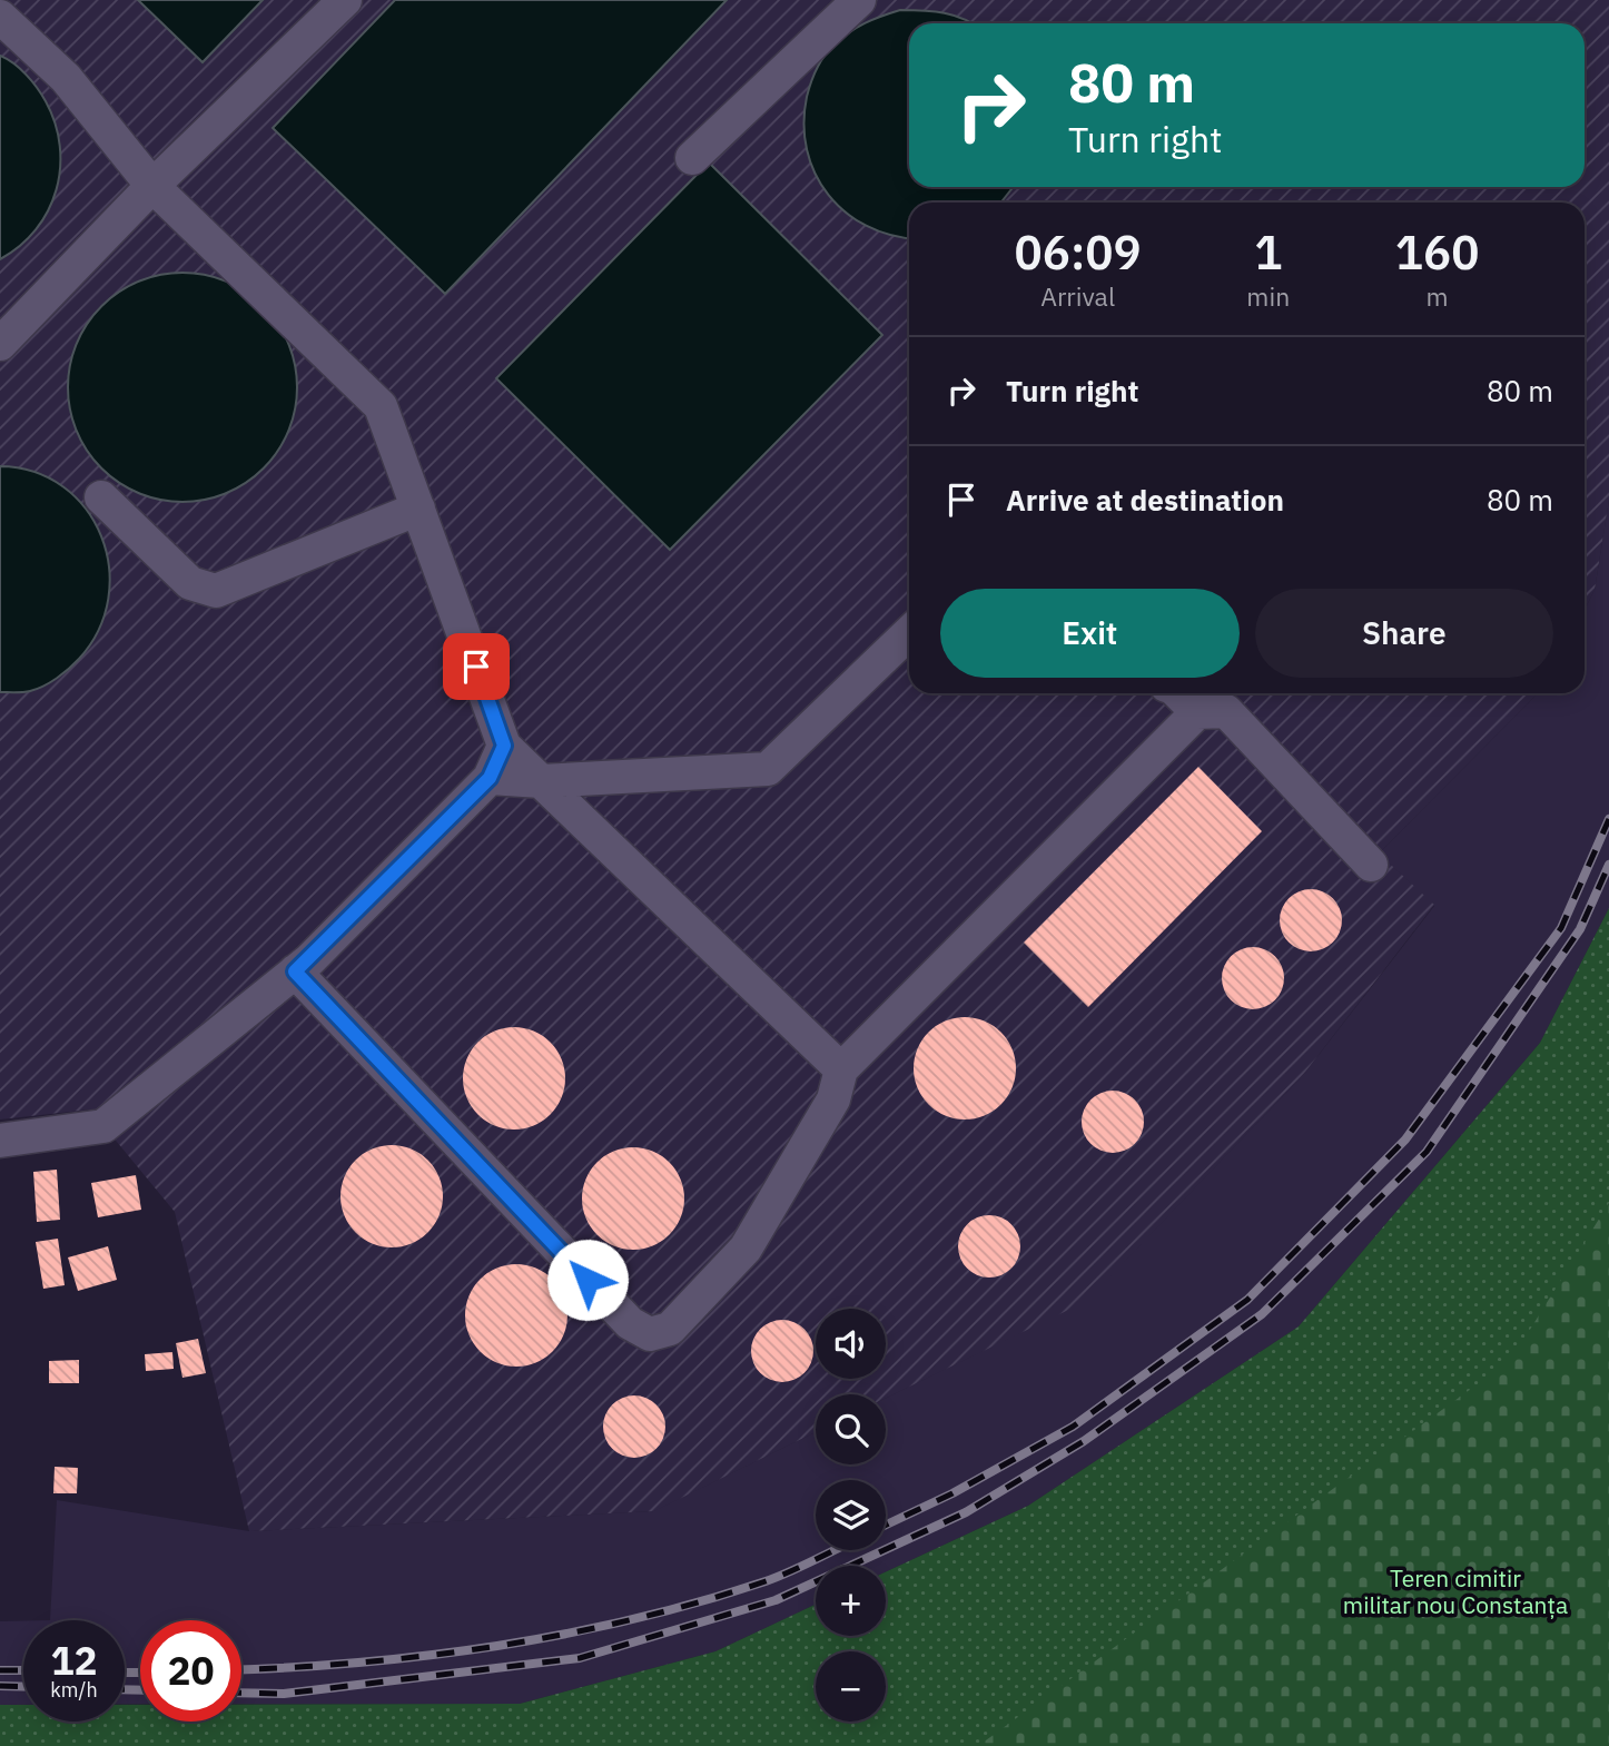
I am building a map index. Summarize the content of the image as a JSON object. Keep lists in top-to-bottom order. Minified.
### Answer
{"parks":["Teren cimitir militar nou Constanța"],"page":{"turn":["80 m","Turn right"],"eta":["06:09","Arrival","1","min","160","m"],"list":[{"name":"Turn right","value":"80 m"},{"name":"Arrive at destination","value":"80 m"}],"buttons":["Exit","Share"],"map_buttons":["+","−"],"speed":"12 km/h","limit":"20"}}
